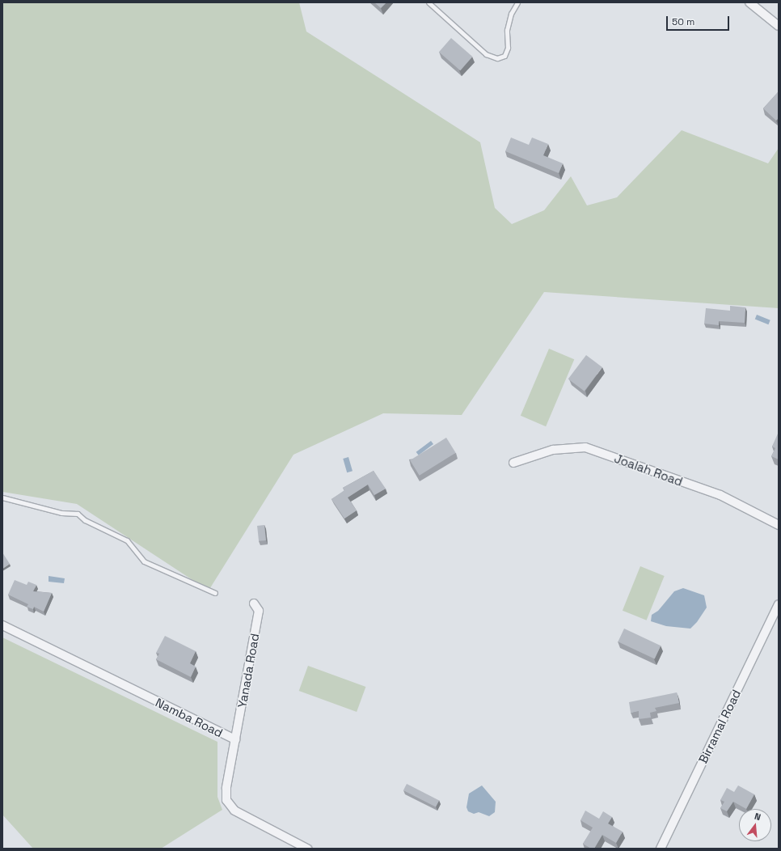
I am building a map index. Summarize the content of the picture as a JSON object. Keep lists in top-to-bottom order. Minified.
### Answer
{"streets":{"street":["Joalah Road","Yanada Road","Namba Road","Birramal Road"]},"crossings":[["Yanada Road","Namba Road"]],"scale_bar":"50 m","north":"top"}
